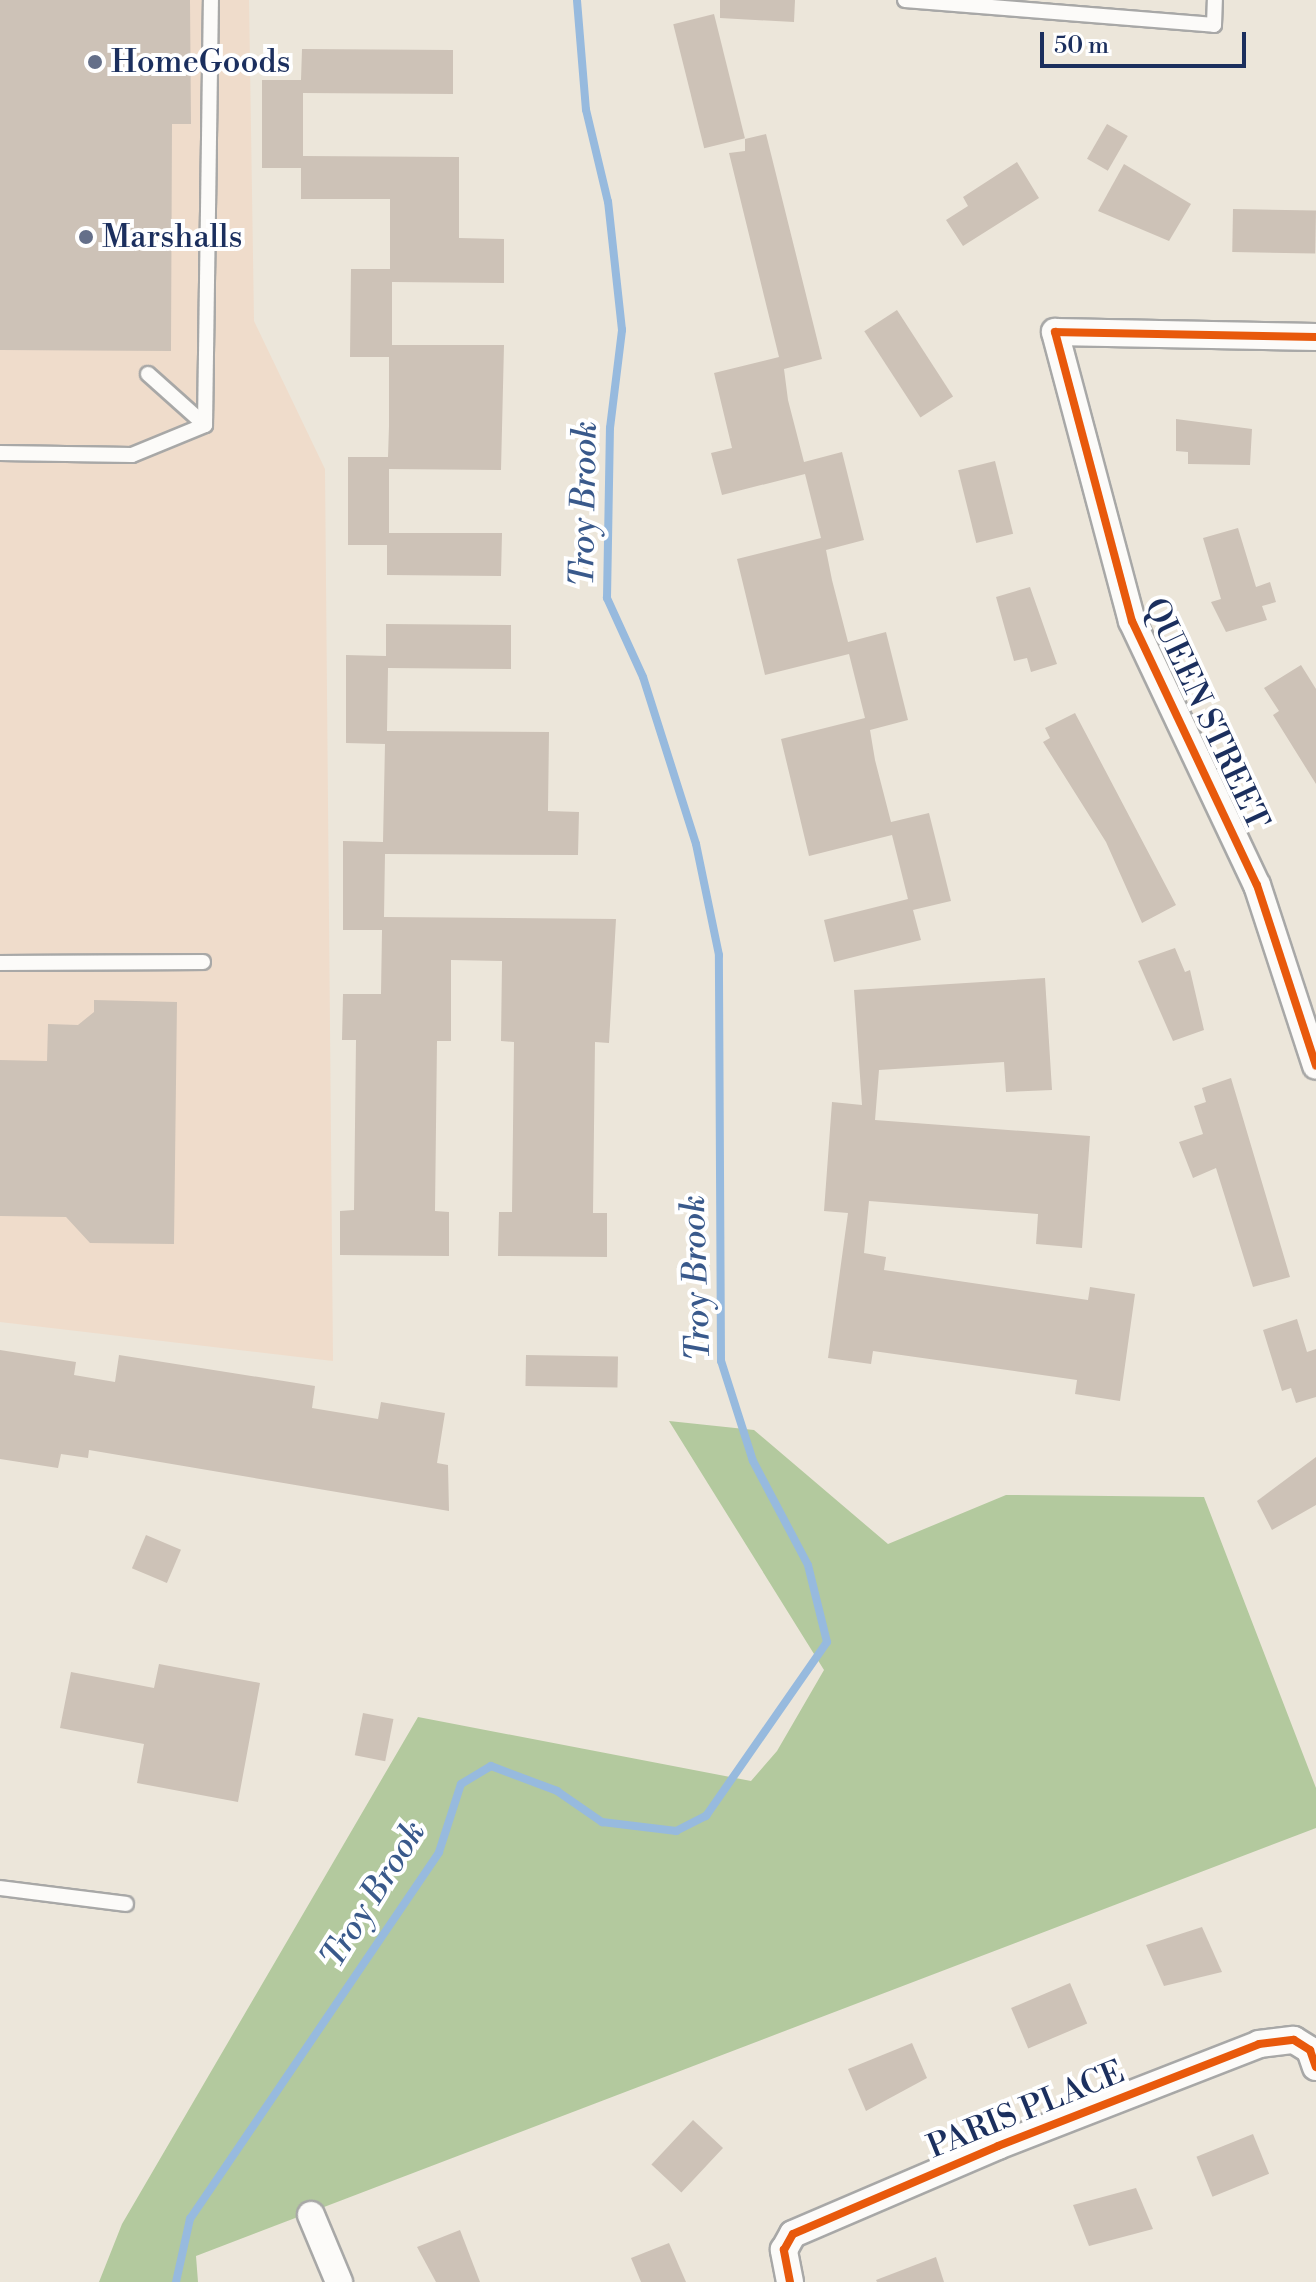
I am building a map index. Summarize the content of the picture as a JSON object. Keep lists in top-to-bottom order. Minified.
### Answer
{"streets":{"street":["QUEEN STREET","PARIS PLACE"]},"water":["Troy Brook"],"places":["HomeGoods","Marshalls"],"scale_bar":"50 m"}
